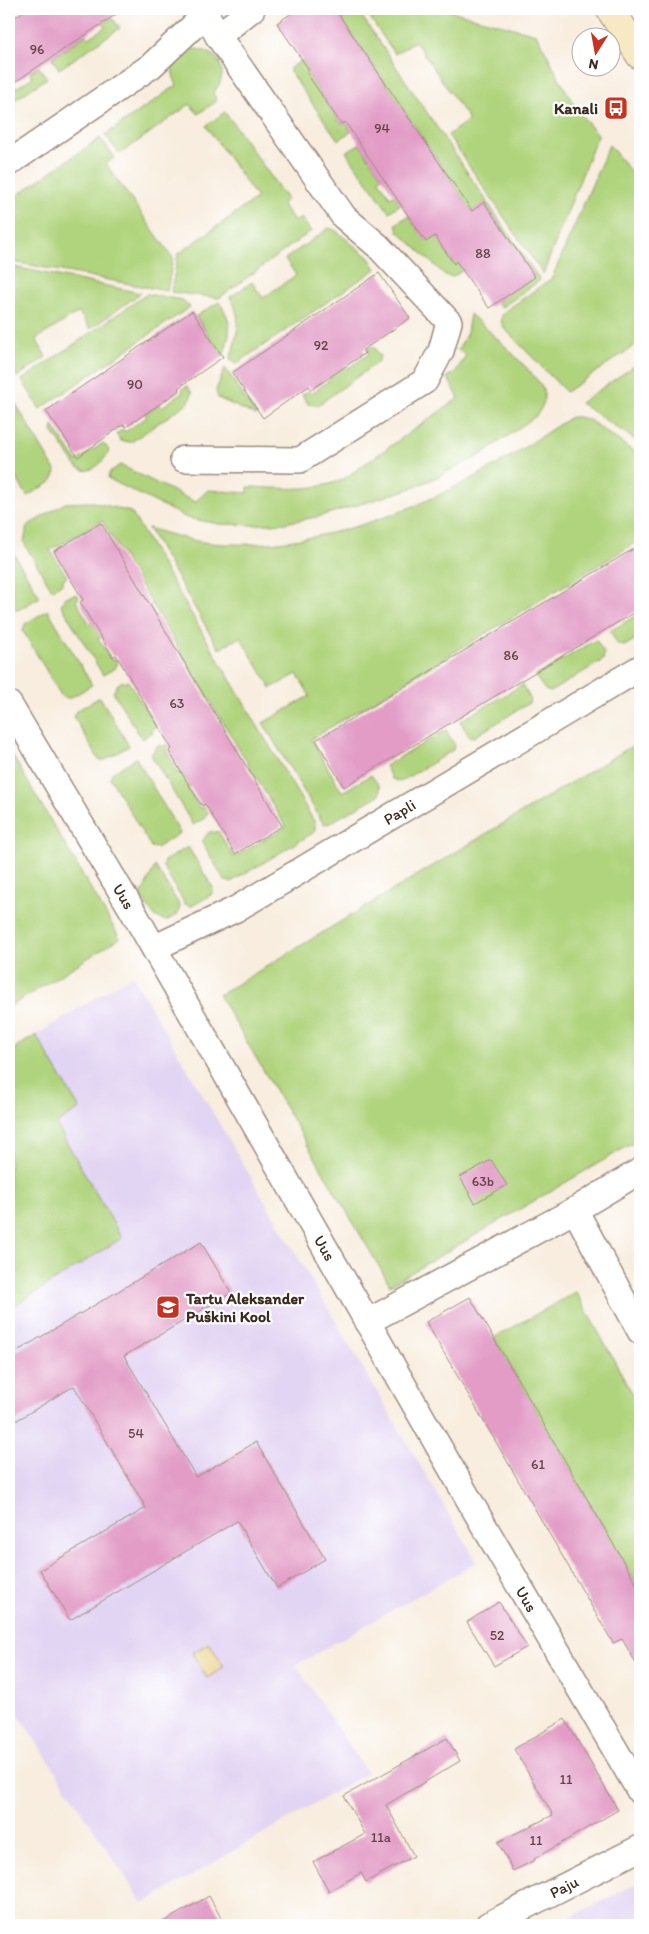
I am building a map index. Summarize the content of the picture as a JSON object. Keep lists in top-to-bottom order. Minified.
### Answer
{"streets":{"street":["Papli","Uus","Paju"]},"crossings":[["Papli","Uus"]],"places":{"bus stop":["Kanali"],"school or university":["Tartu Aleksander Puškini Kool"]},"house_numbers":["96","94","88","92","90","86","63","63b","54","61","52","11","11a","11"],"north":"bottom"}
